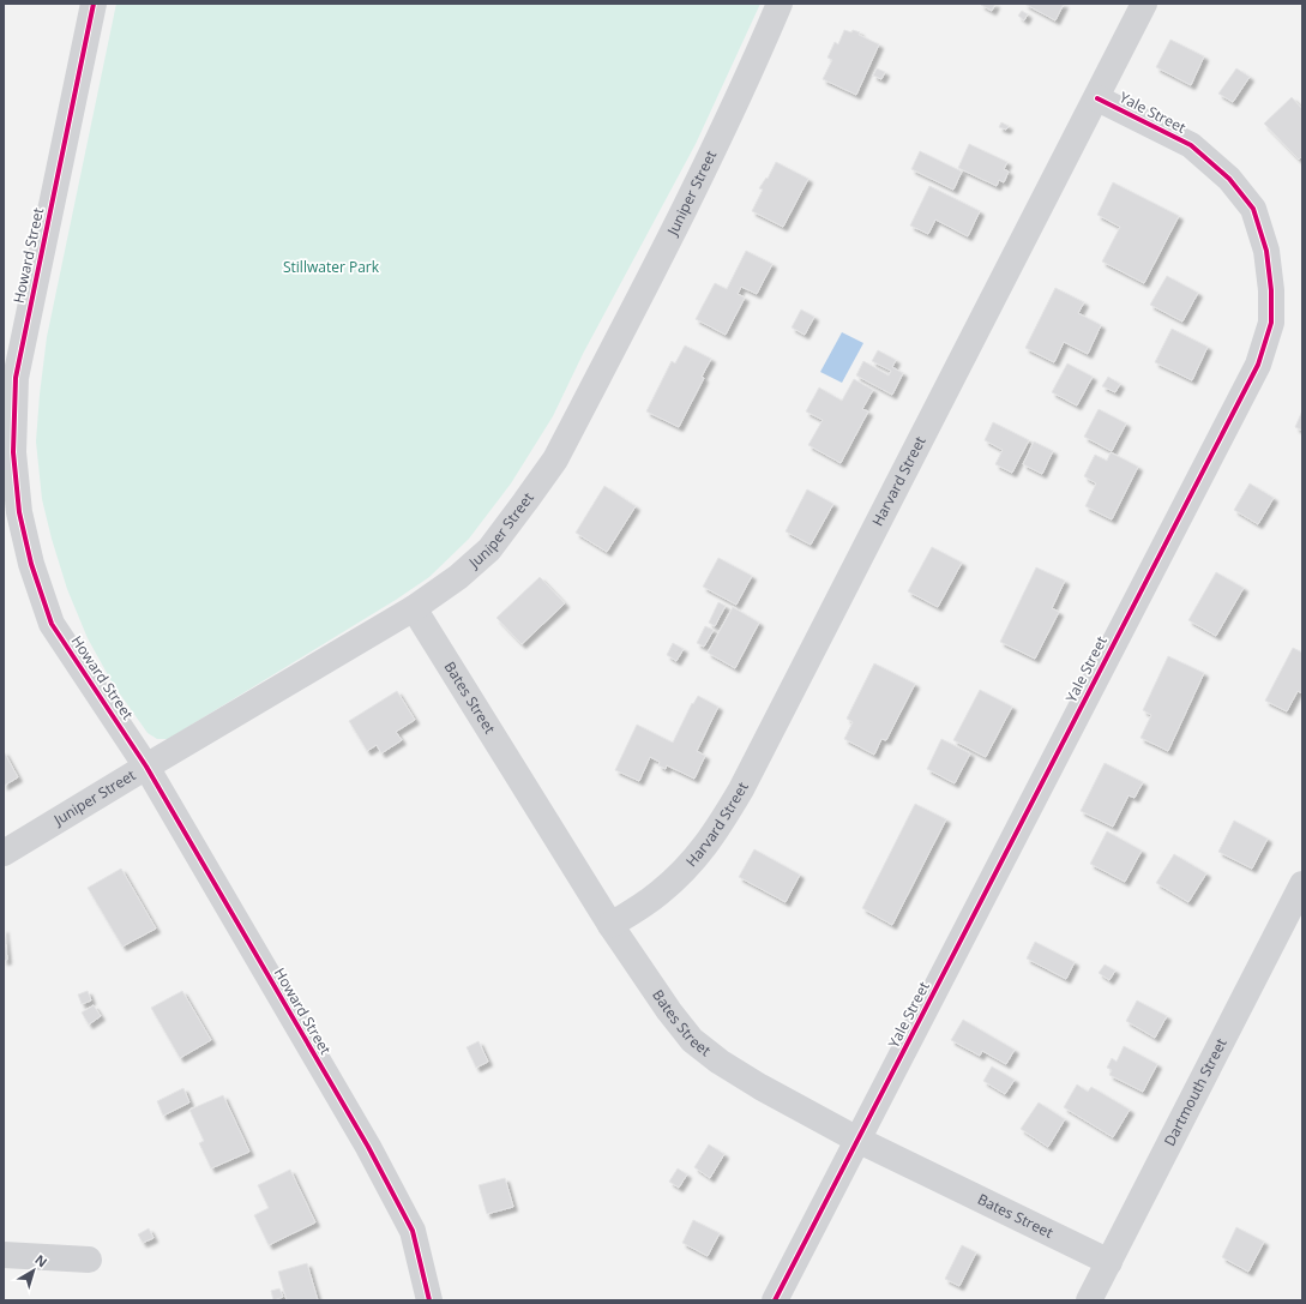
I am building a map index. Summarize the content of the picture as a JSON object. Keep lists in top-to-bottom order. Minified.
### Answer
{"streets":{"street":["Yale Street","Juniper Street","Howard Street","Harvard Street","Bates Street","Dartmouth Street"]},"crossings":[["Yale Street","Harvard Street"],["Yale Street","Bates Street"],["Juniper Street","Howard Street"],["Juniper Street","Bates Street"],["Harvard Street","Bates Street"],["Bates Street","Dartmouth Street"]],"parks":["Stillwater Park"],"north":"top right"}
